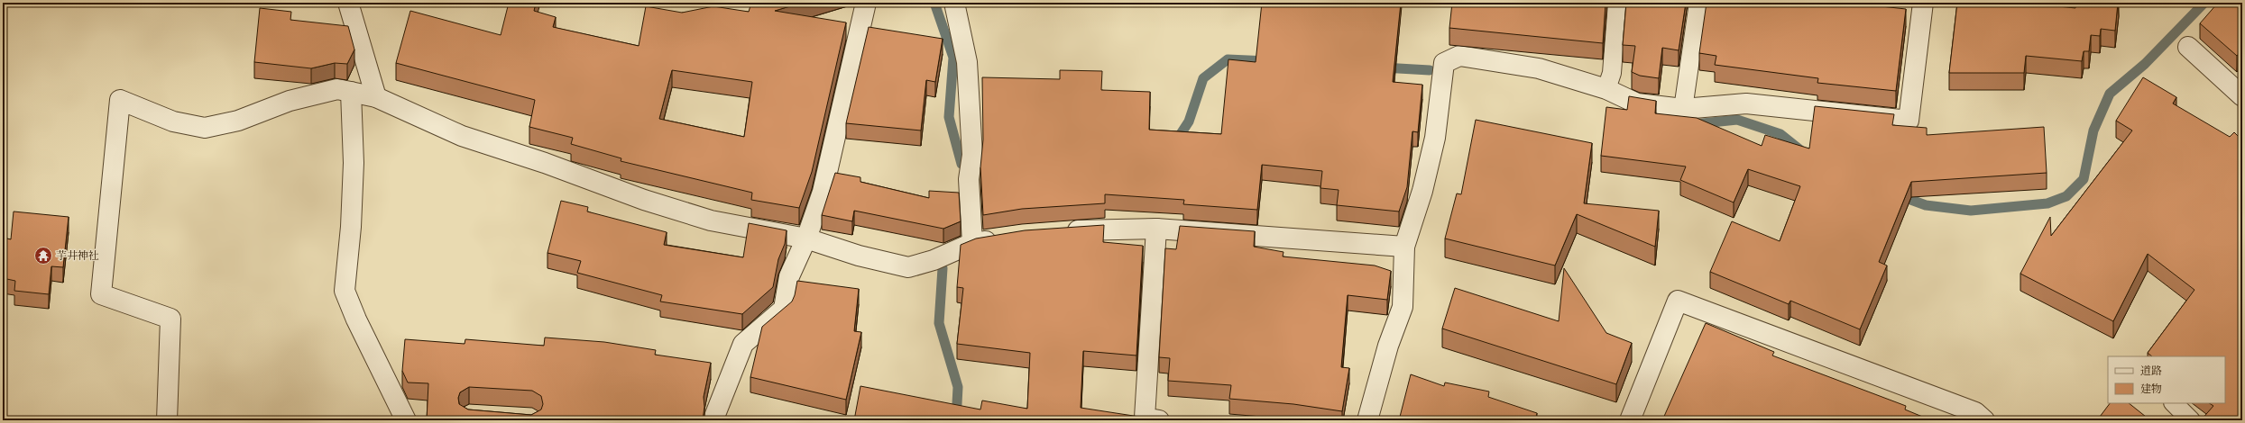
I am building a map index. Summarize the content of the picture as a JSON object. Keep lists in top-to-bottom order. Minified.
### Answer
{"places":{"temple":["芋井神社"]},"legend":["道路","建物"]}
